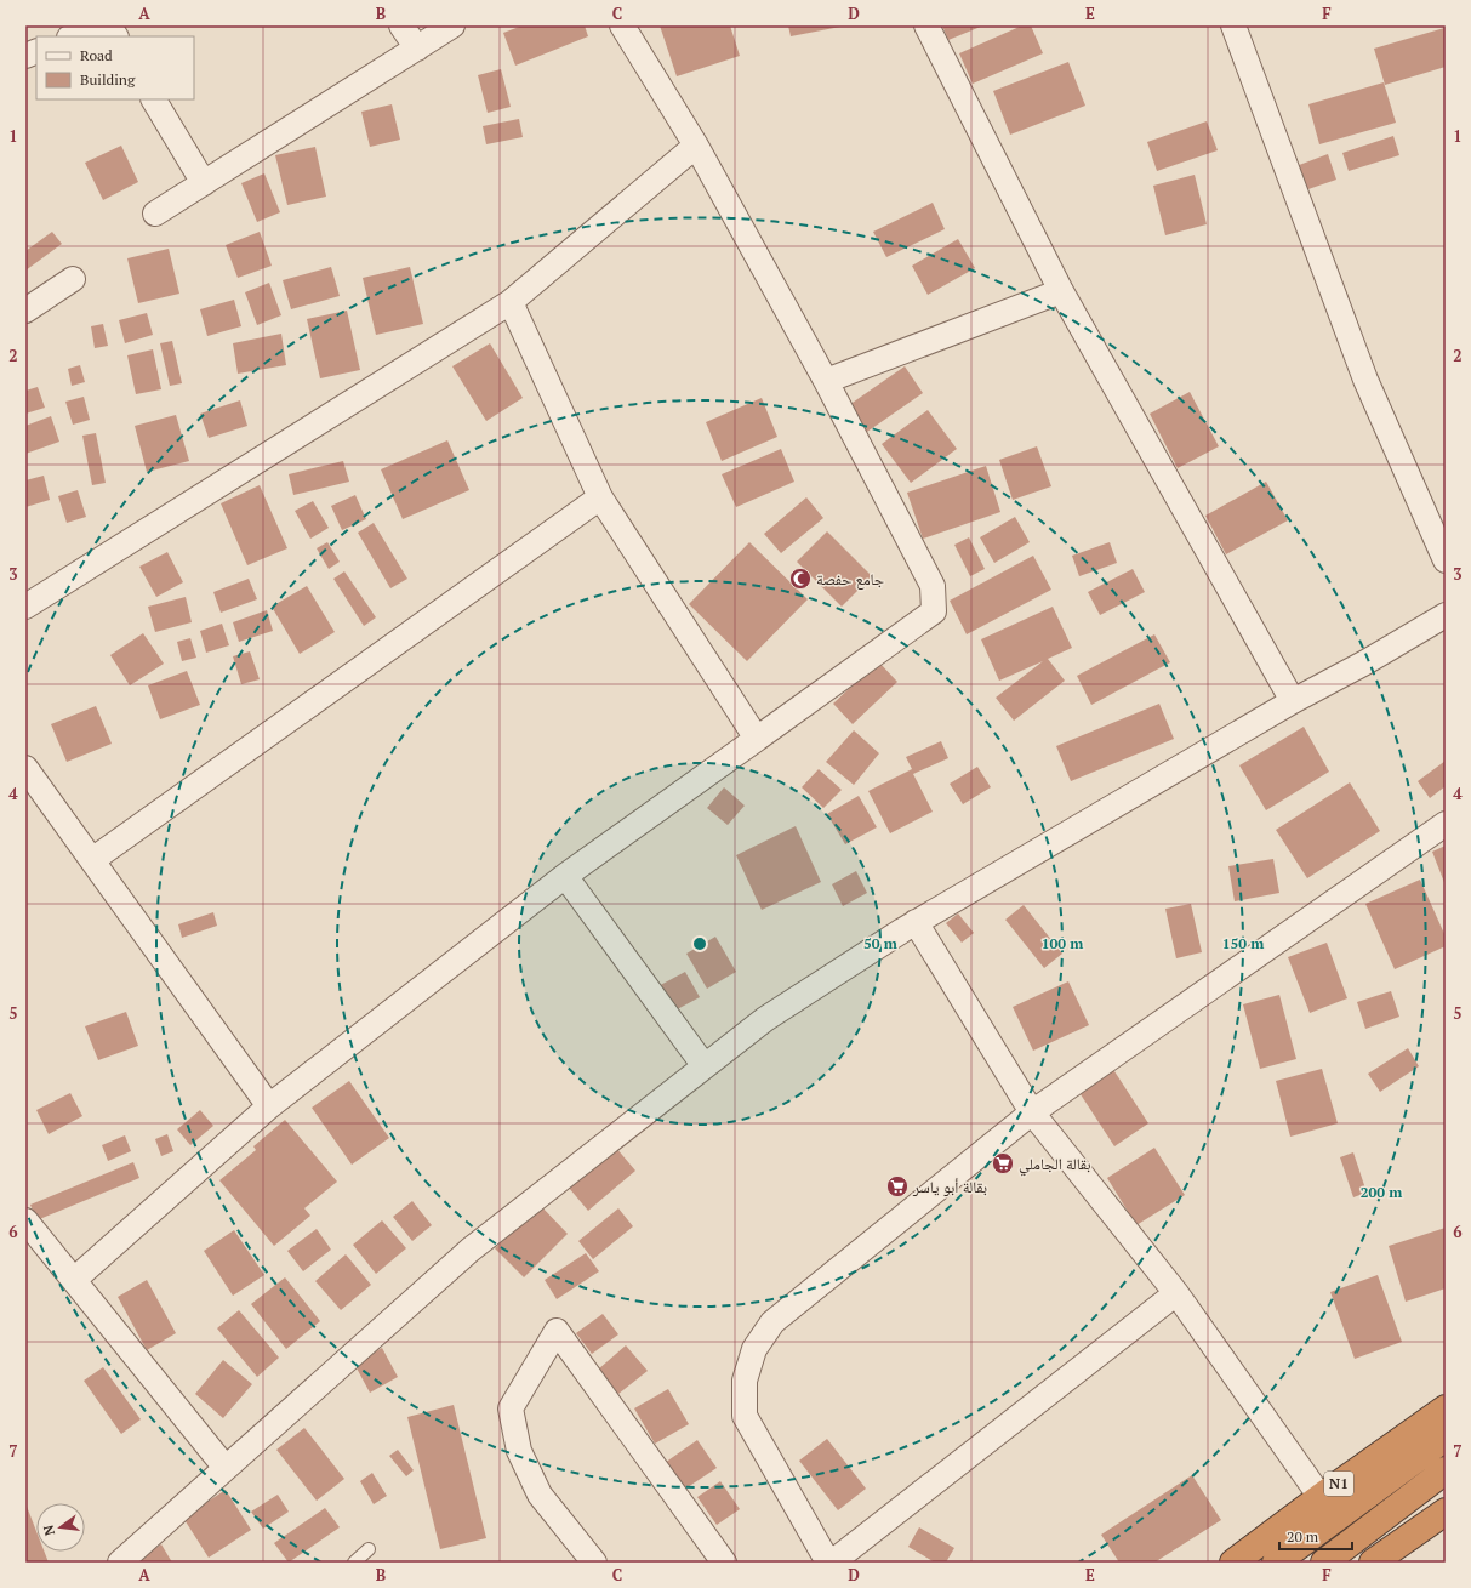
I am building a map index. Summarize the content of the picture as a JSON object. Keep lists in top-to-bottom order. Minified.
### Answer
{"streets":{"highway":["N1"]},"places":{"mosque":["جامع حفصة"],"supermarket":["بقالة الجاملي","بقالة أبو ياسر"]},"legend":["Road","Building"],"scale_bar":"20 m","north":"left","grid":{"columns":["A","B","C","D","E","F"],"rows":["1","2","3","4","5","6","7"]},"rings":["50 m","100 m","150 m","200 m"]}
